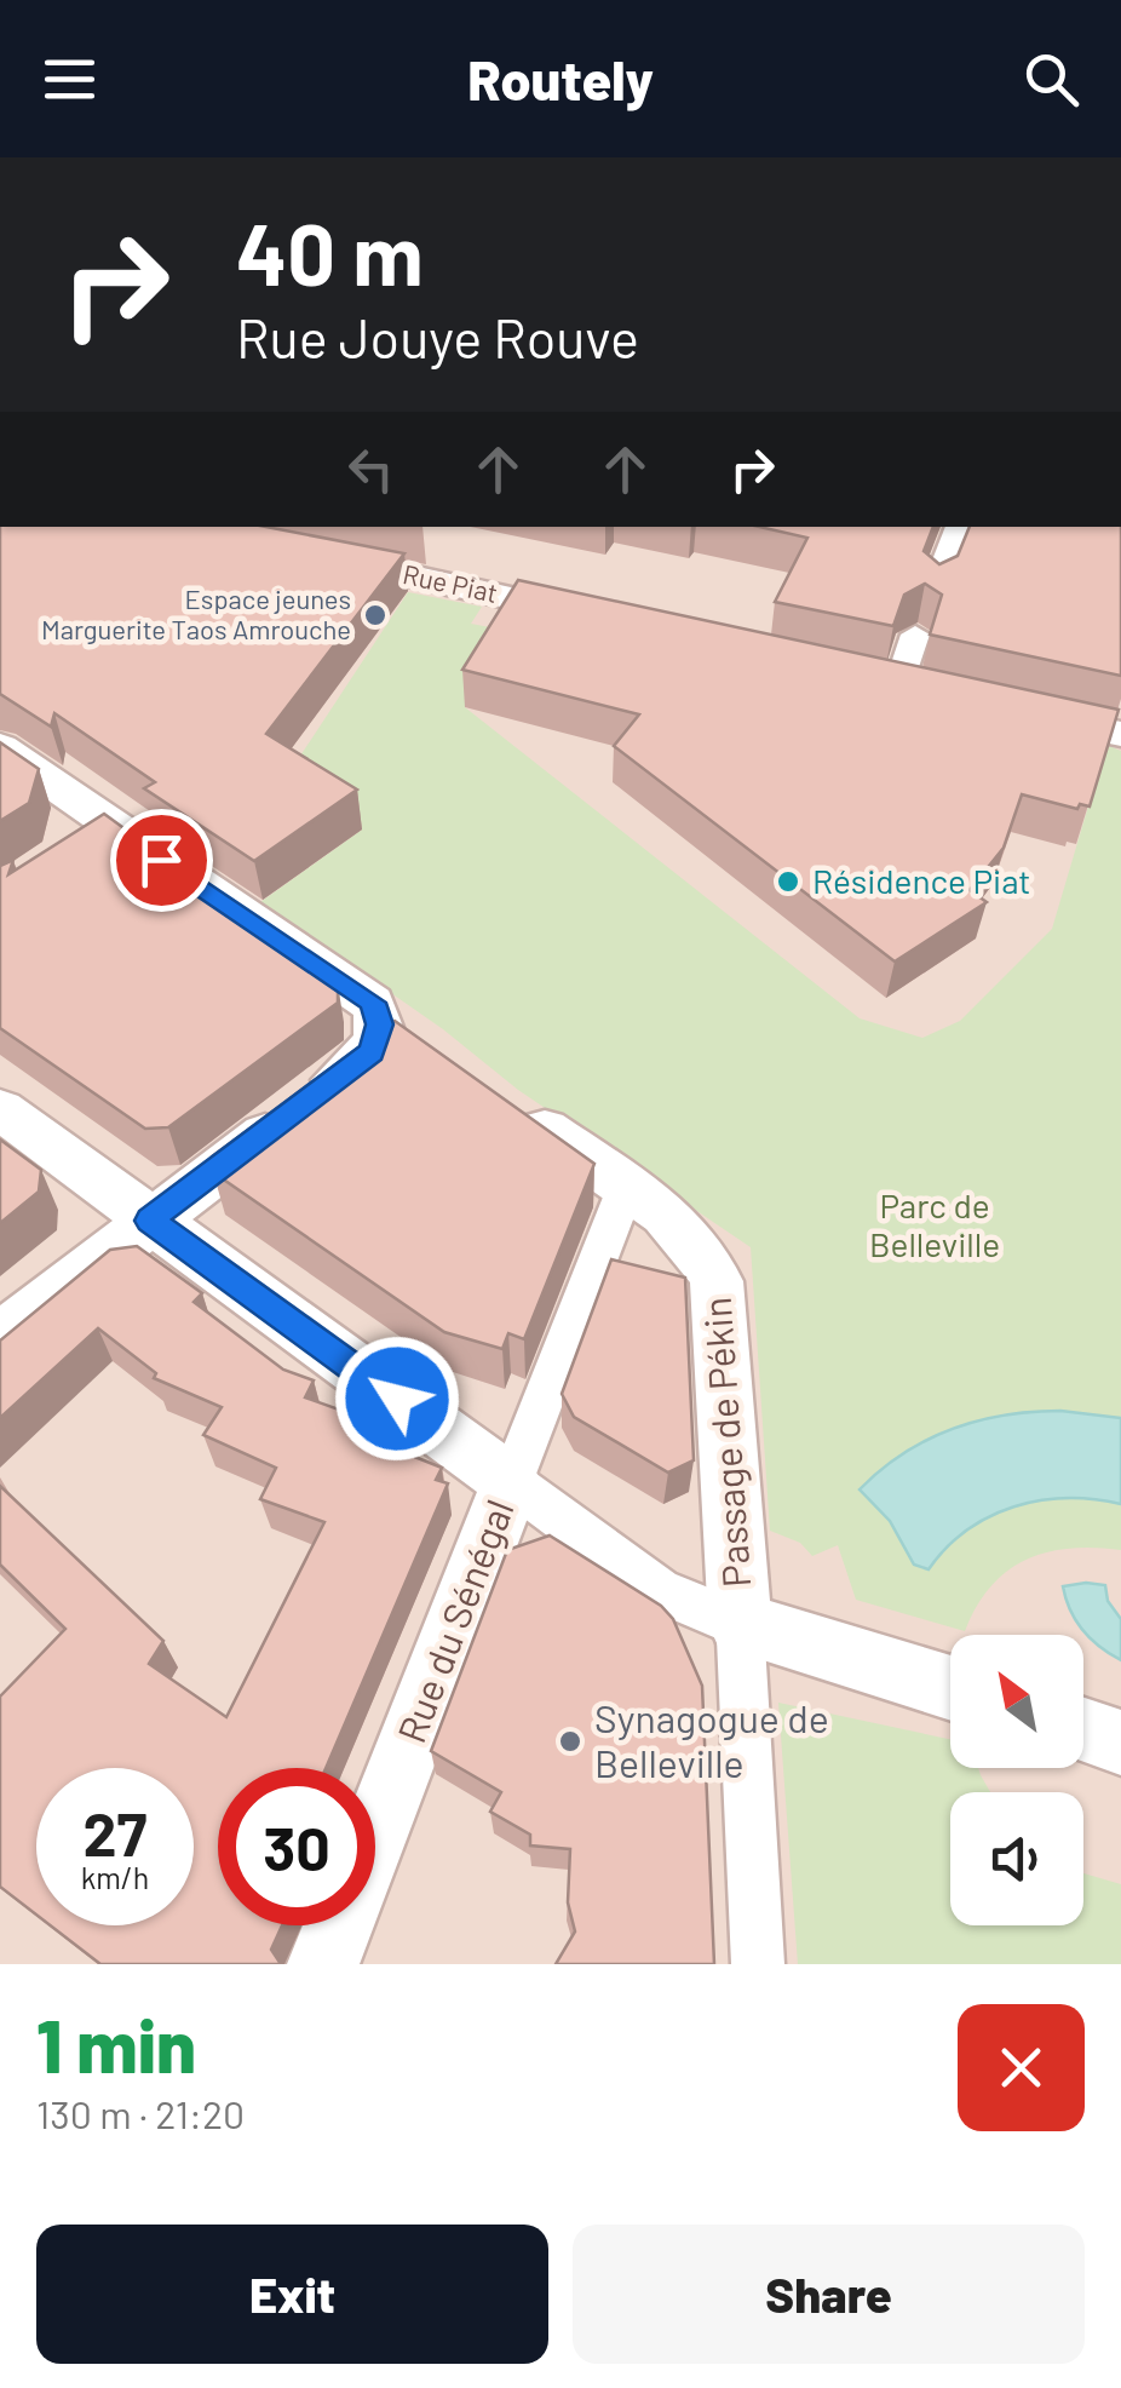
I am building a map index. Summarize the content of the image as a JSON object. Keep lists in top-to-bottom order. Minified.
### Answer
{"streets":{"street":["Rue Piat","Passage de Pékin","Rue du Sénégal"]},"parks":["Parc de Belleville"],"places":["Espace jeunes Marguerite Taos Amrouche","Résidence Piat","Synagogue de Belleville"],"north":"top left","page":{"header":"Routely","turn":["40 m","Rue Jouye Rouve"],"speed":"27 km/h","limit":"30","heading":["1 min","130 m · 21:20"],"buttons":["Exit","Share"]}}
